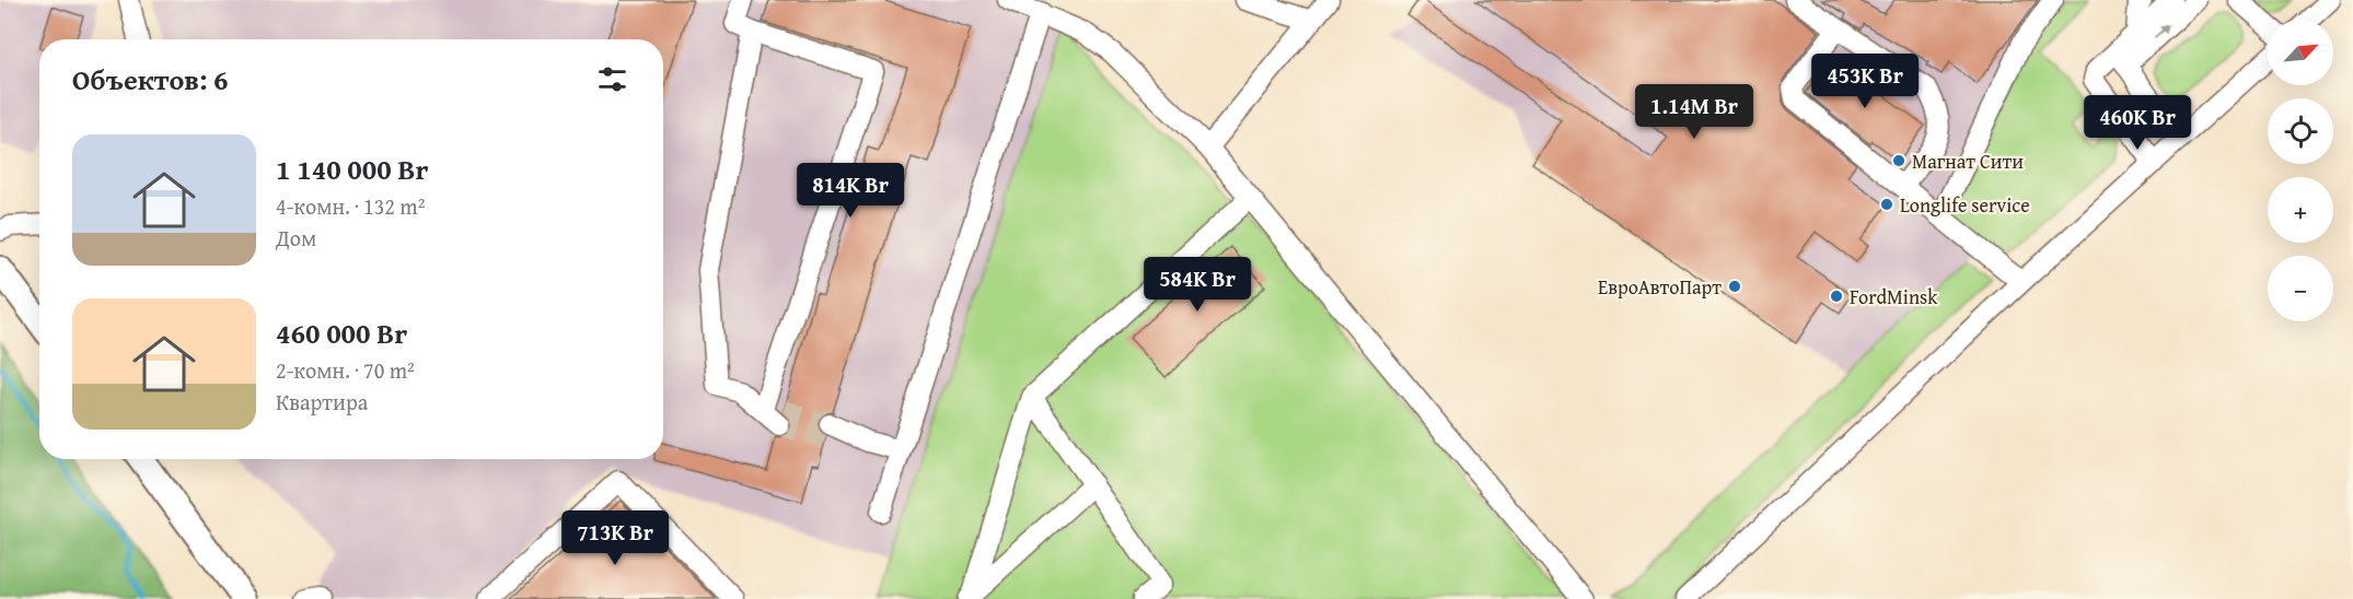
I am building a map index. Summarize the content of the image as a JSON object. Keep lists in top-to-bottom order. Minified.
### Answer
{"places":["Магнат Cити","Longlife service","ЕвроАвтоПарт","FordMinsk"],"north":"top right","page":{"map_buttons":["+","−"],"heading":"Объектов: 6","price":["453K Br","1.14M Br","460K Br","814K Br","584K Br","713K Br"],"list":[{"name":"1 140 000 Br","note":"4-комн. · 132 m² · Дом"},{"name":"460 000 Br","note":"2-комн. · 70 m² · Квартира"}]}}
